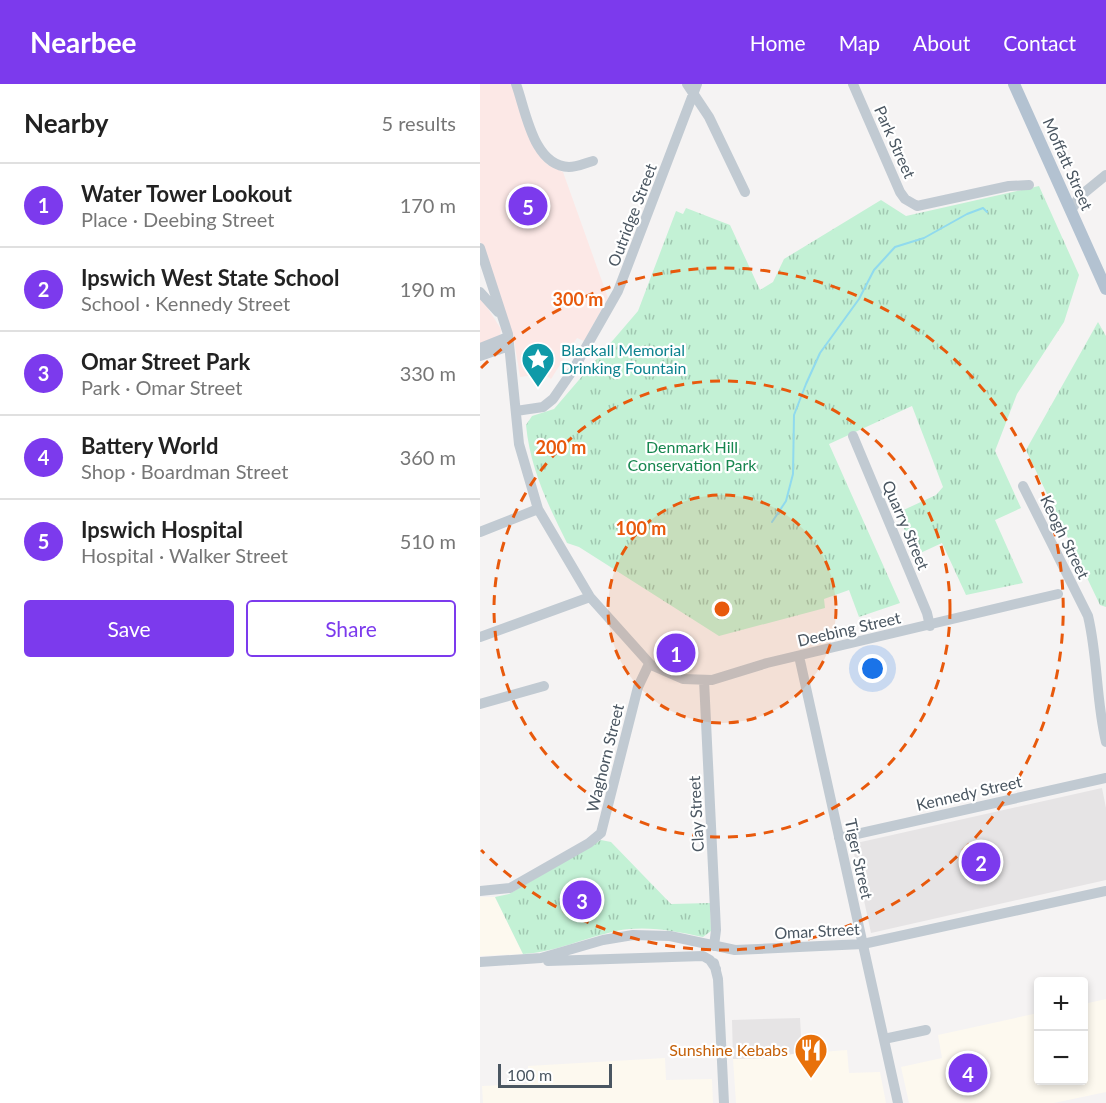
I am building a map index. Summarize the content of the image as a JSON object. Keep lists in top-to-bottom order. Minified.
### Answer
{"streets":{"main road":["Moffatt Street"],"street":["Park Street","Outridge Street","Quarry Street","Keogh Street","Deebing Street","Waghorn Street","Kennedy Street","Clay Street","Tiger Street","Omar Street"]},"crossings":[["Quarry Street","Deebing Street"],["Deebing Street","Waghorn Street"],["Deebing Street","Clay Street"],["Deebing Street","Tiger Street"],["Kennedy Street","Tiger Street"],["Clay Street","Omar Street"],["Tiger Street","Omar Street"]],"parks":["Denmark Hill Conservation Park"],"places":{"place":["Blackall Memorial Drinking Fountain"],"restaurant":["Sunshine Kebabs"]},"scale_bar":"100 m","page":{"header":"Nearbee","nav":["Home","Map","About","Contact"],"heading":["Nearby","5 results"],"list":[{"mark":"1","name":"Water Tower Lookout","note":"Place · Deebing Street","value":"170 m"},{"mark":"2","name":"Ipswich West State School","note":"School · Kennedy Street","value":"190 m"},{"mark":"3","name":"Omar Street Park","note":"Park · Omar Street","value":"330 m"},{"mark":"4","name":"Battery World","note":"Shop · Boardman Street","value":"360 m"},{"mark":"5","name":"Ipswich Hospital","note":"Hospital · Walker Street","value":"510 m"}],"pins":["5","1","2","3","4"],"buttons":["Save","Share"],"map_buttons":["+","−"],"scale":"100 m"},"rings":["300 m","200 m","100 m"]}
